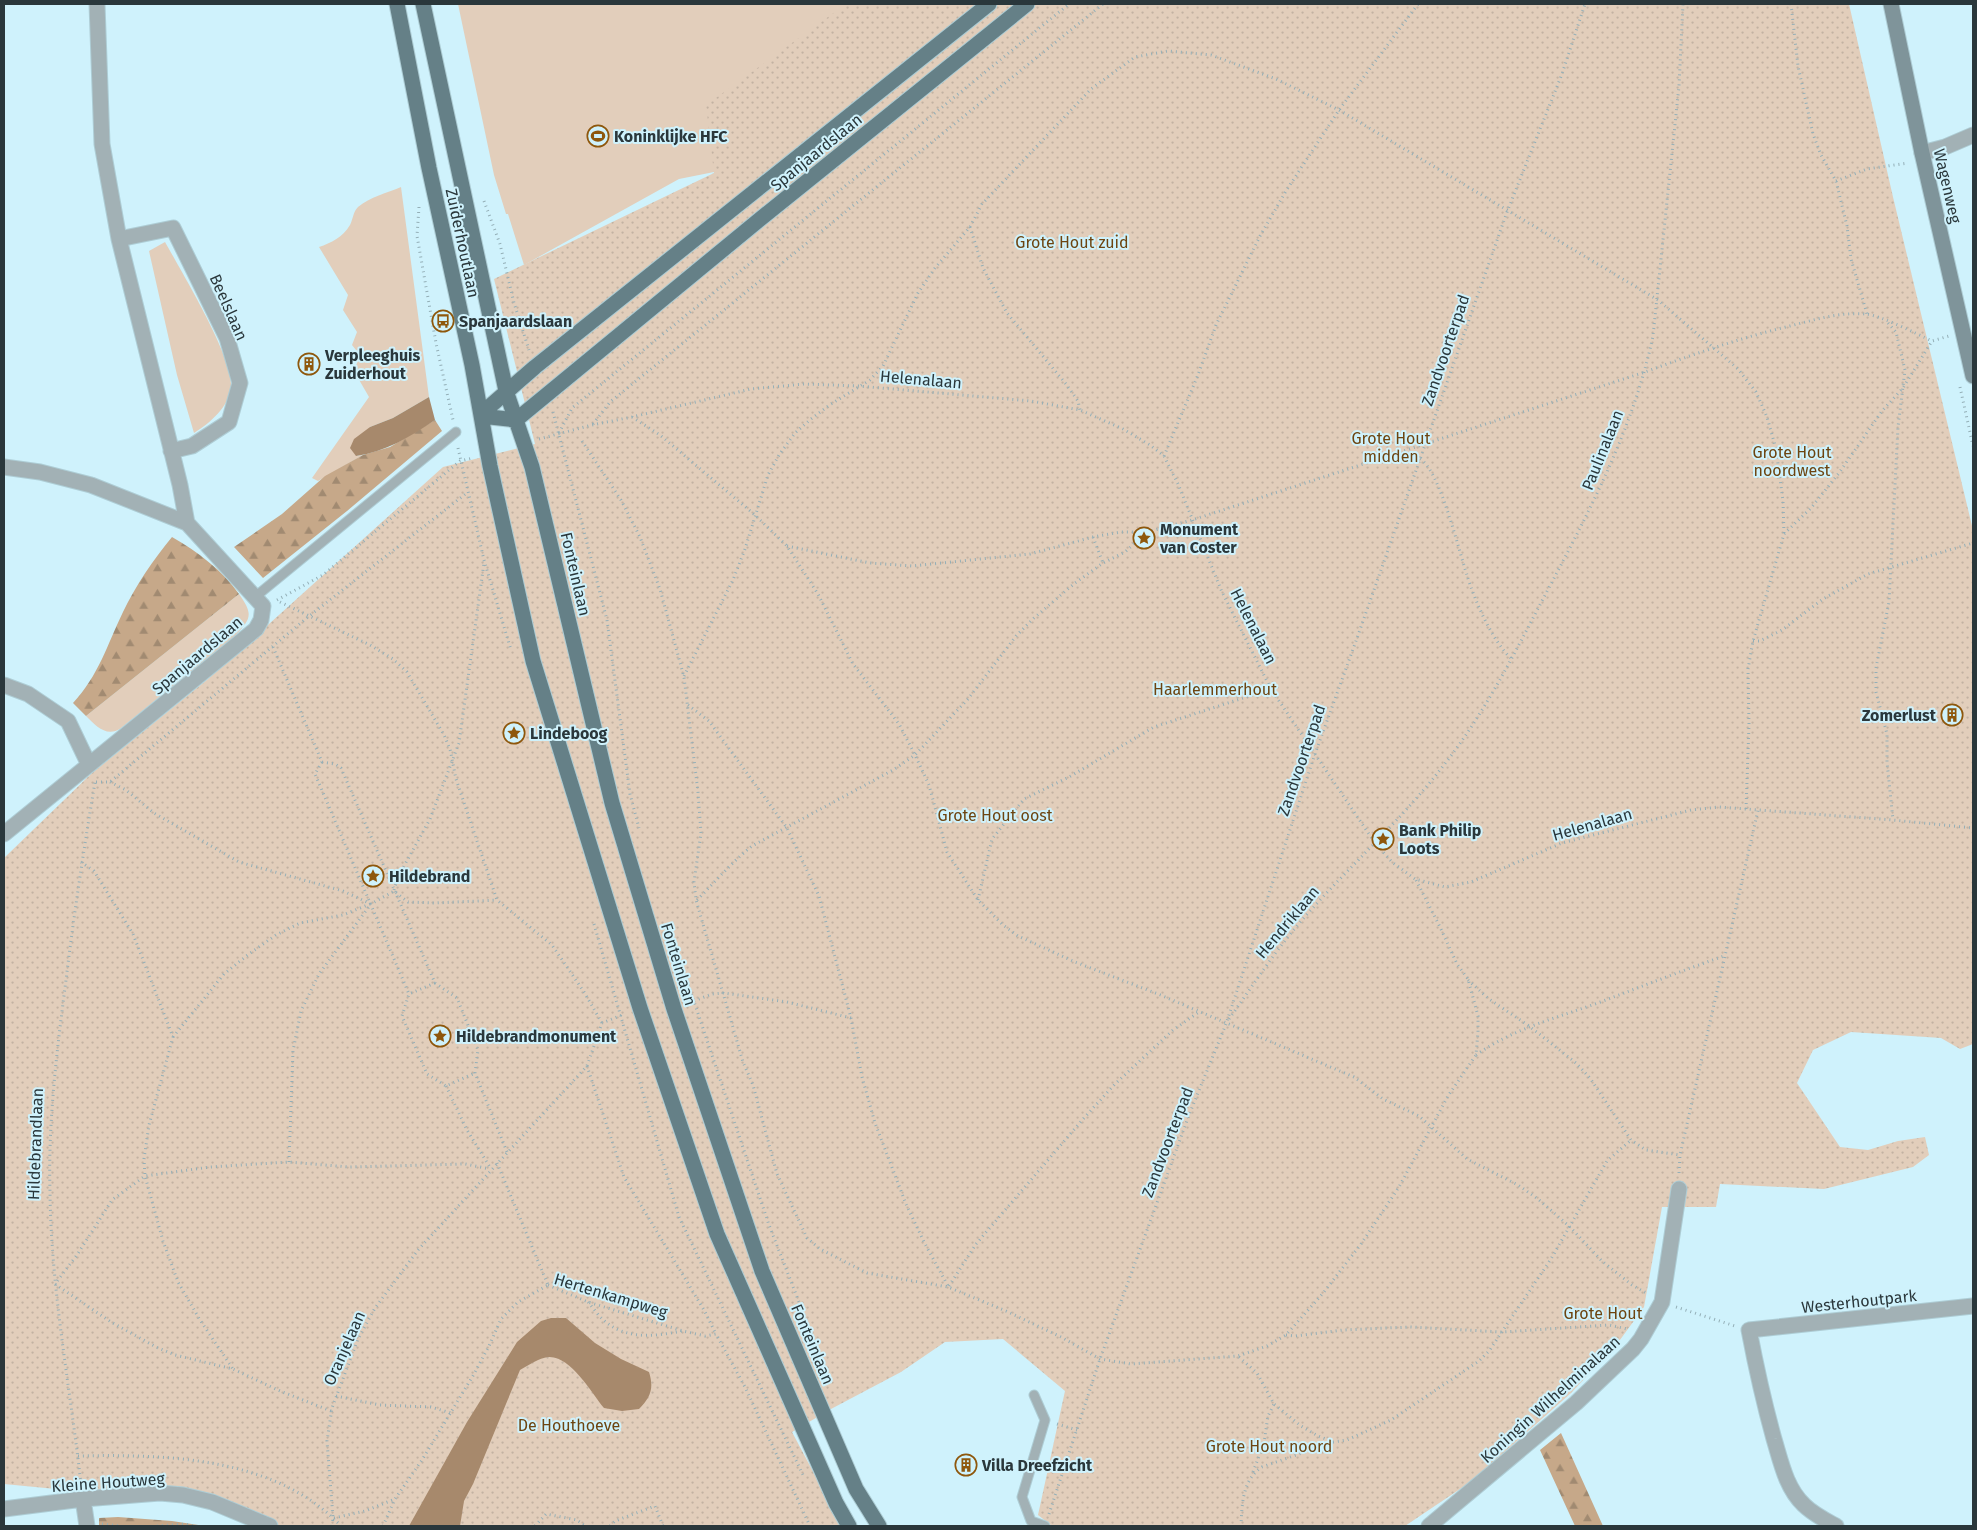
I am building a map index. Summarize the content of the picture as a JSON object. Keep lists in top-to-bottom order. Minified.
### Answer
{"streets":{"main road":["Spanjaardslaan","Zuiderhoutlaan","Fonteinlaan"],"street":["Wagenweg","Beelslaan","Westerhoutpark","Koningin Wilhelminalaan","Kleine Houtweg"],"path":["Zandvoorterpad","Helenalaan","Paulinalaan","Hendriklaan","Hildebrandlaan","Hertenkampweg","Oranjelaan"]},"crossings":[["Spanjaardslaan","Zuiderhoutlaan"],["Spanjaardslaan","Fonteinlaan"],["Spanjaardslaan","Hildebrandlaan"],["Zuiderhoutlaan","Fonteinlaan"],["Zandvoorterpad","Helenalaan"],["Zandvoorterpad","Hendriklaan"],["Helenalaan","Paulinalaan"],["Helenalaan","Fonteinlaan"],["Helenalaan","Hendriklaan"],["Paulinalaan","Hendriklaan"],["Hildebrandlaan","Kleine Houtweg"]],"parks":["Grote Hout zuid","Grote Hout midden","Grote Hout noordwest","Haarlemmerhout","Grote Hout oost","Grote Hout","De Houthoeve","Grote Hout noord"],"places":{"sports":["Koninklijke HFC"],"bus stop":["Spanjaardslaan"],"building":["Verpleeghuis Zuiderhout","Zomerlust","Villa Dreefzicht"],"place":["Monument van Coster","Lindeboog","Bank Philip Loots","Hildebrand","Hildebrandmonument"]}}
